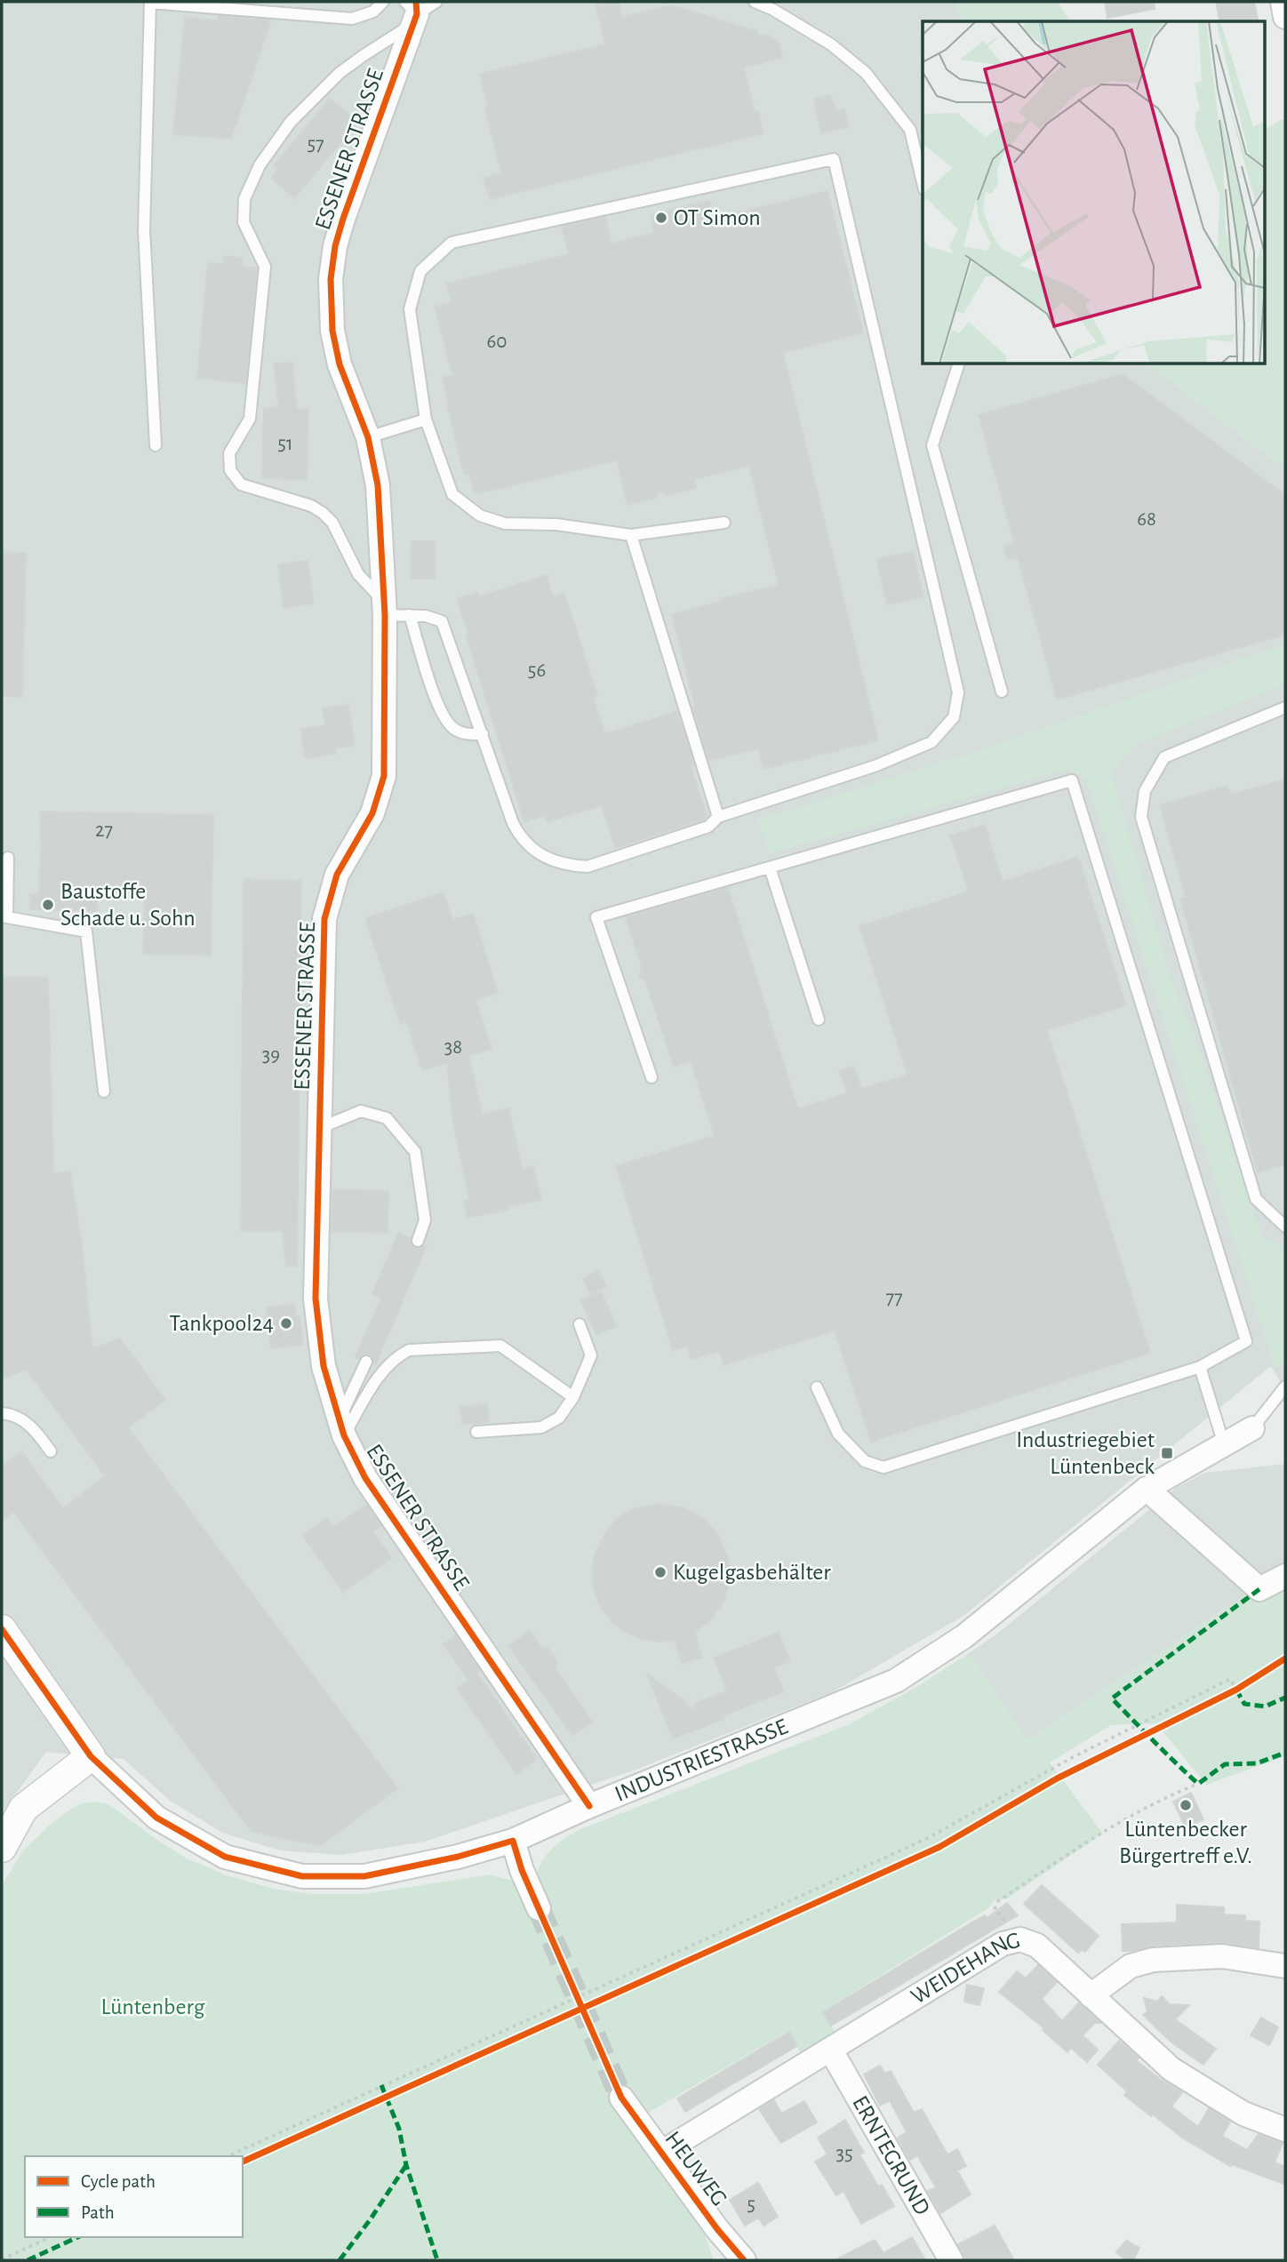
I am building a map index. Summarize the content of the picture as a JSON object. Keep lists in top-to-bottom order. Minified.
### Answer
{"streets":{"street":["ESSENER STRASSE","INDUSTRIESTRASSE","WEIDEHANG","ERNTEGRUND","HEUWEG"]},"crossings":[["ESSENER STRASSE","INDUSTRIESTRASSE"],["WEIDEHANG","ERNTEGRUND"],["WEIDEHANG","HEUWEG"]],"parks":["Lüntenberg"],"places":{"other":["OT Simon","Baustoffe Schade u. Sohn","Tankpool24","Kugelgasbehälter","Lüntenbecker Bürgertreff e.V."],"transit":["Industriegebiet Lüntenbeck"]},"house_numbers":["57","60","51","68","56","27","38","39","77","35","5"],"legend":["Cycle path","Path"]}
